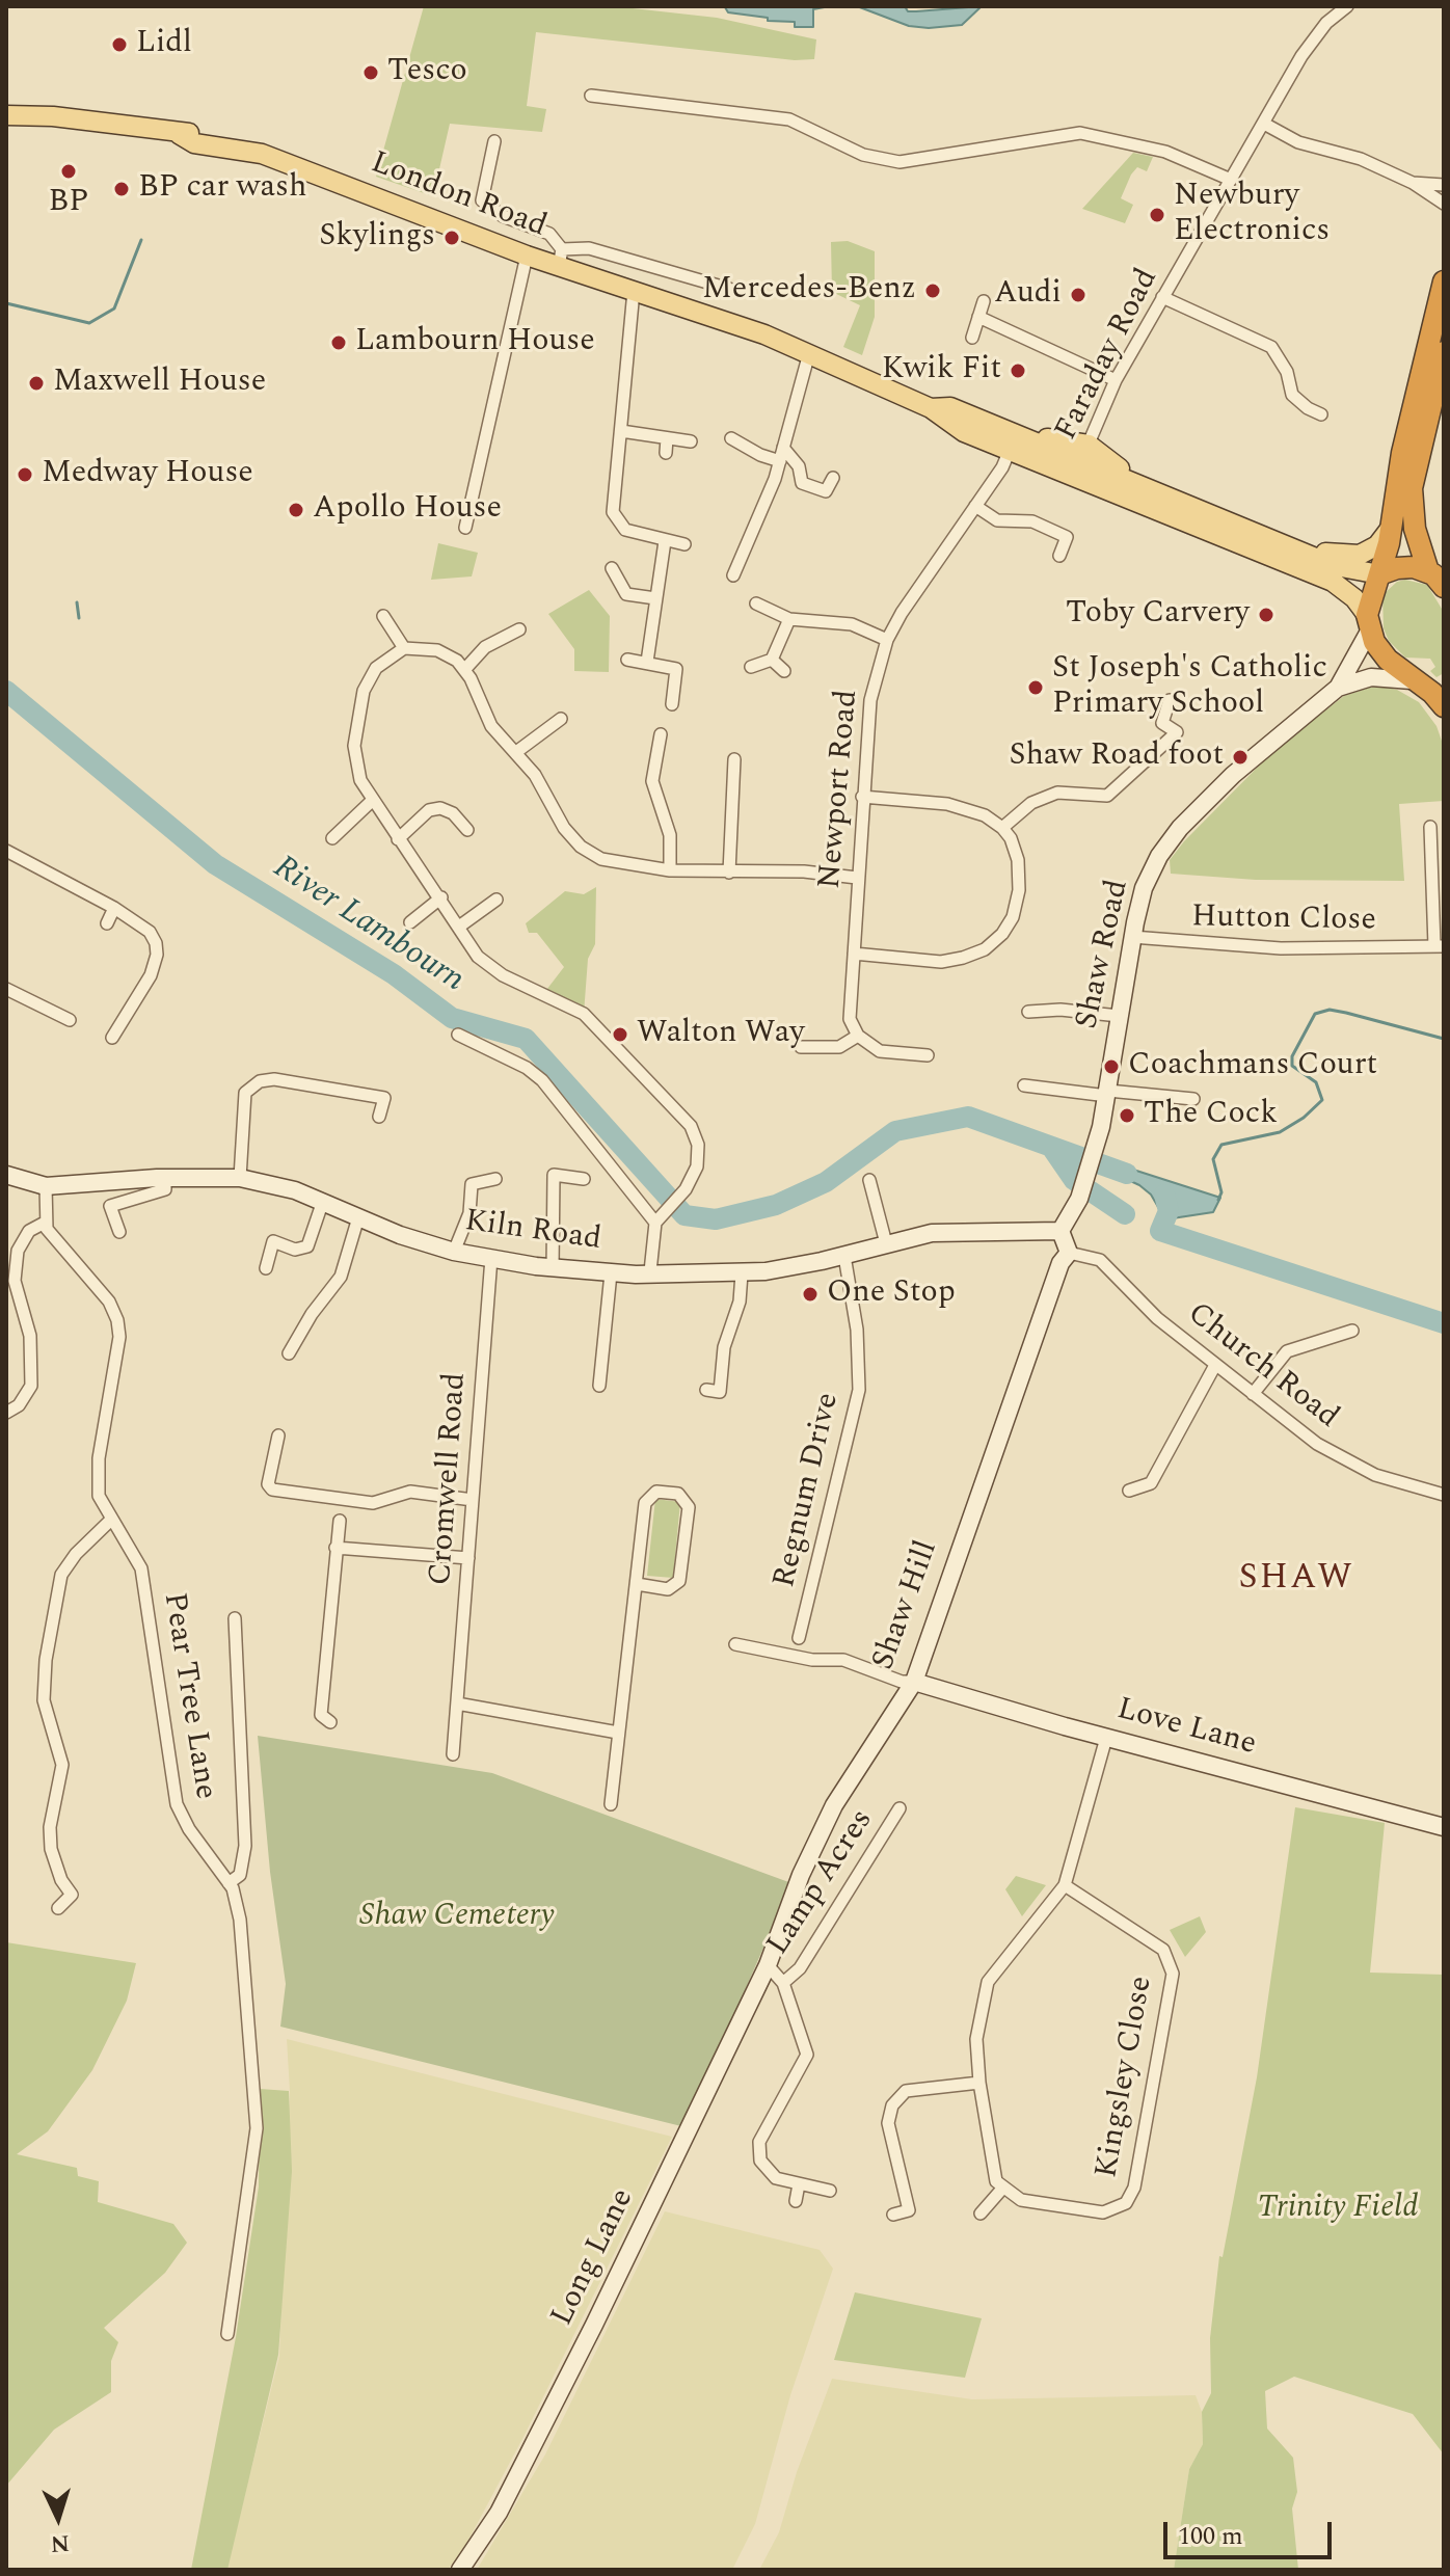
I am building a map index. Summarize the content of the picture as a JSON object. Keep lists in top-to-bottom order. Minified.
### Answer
{"streets":{"main road":["London Road","Shaw Road","Kiln Road","Shaw Hill","Love Lane","Long Lane"],"street":["Faraday Road","Newport Road","Hutton Close","Church Road","Cromwell Road","Regnum Drive","Pear Tree Lane","Lamp Acres","Kingsley Close"]},"crossings":[["London Road","Faraday Road"],["London Road","Newport Road"],["Hutton Close","Shaw Road"],["Shaw Road","Kiln Road"],["Kiln Road","Cromwell Road"],["Kiln Road","Regnum Drive"],["Church Road","Shaw Hill"],["Shaw Hill","Love Lane"],["Shaw Hill","Lamp Acres"],["Shaw Hill","Long Lane"],["Lamp Acres","Long Lane"]],"districts":["SHAW"],"water":["River Lambourn"],"parks":["Shaw Cemetery","Trinity Field"],"places":["Lidl","Tesco","BP","BP car wash","Newbury Electronics","Skylings","Mercedes-Benz","Audi","Lambourn House","Kwik Fit","Maxwell House","Medway House","Apollo House","Toby Carvery","St Joseph's Catholic Primary School","Shaw Road foot","Walton Way","Coachmans Court","The Cock","One Stop"],"scale_bar":"100 m","north":"bottom"}
